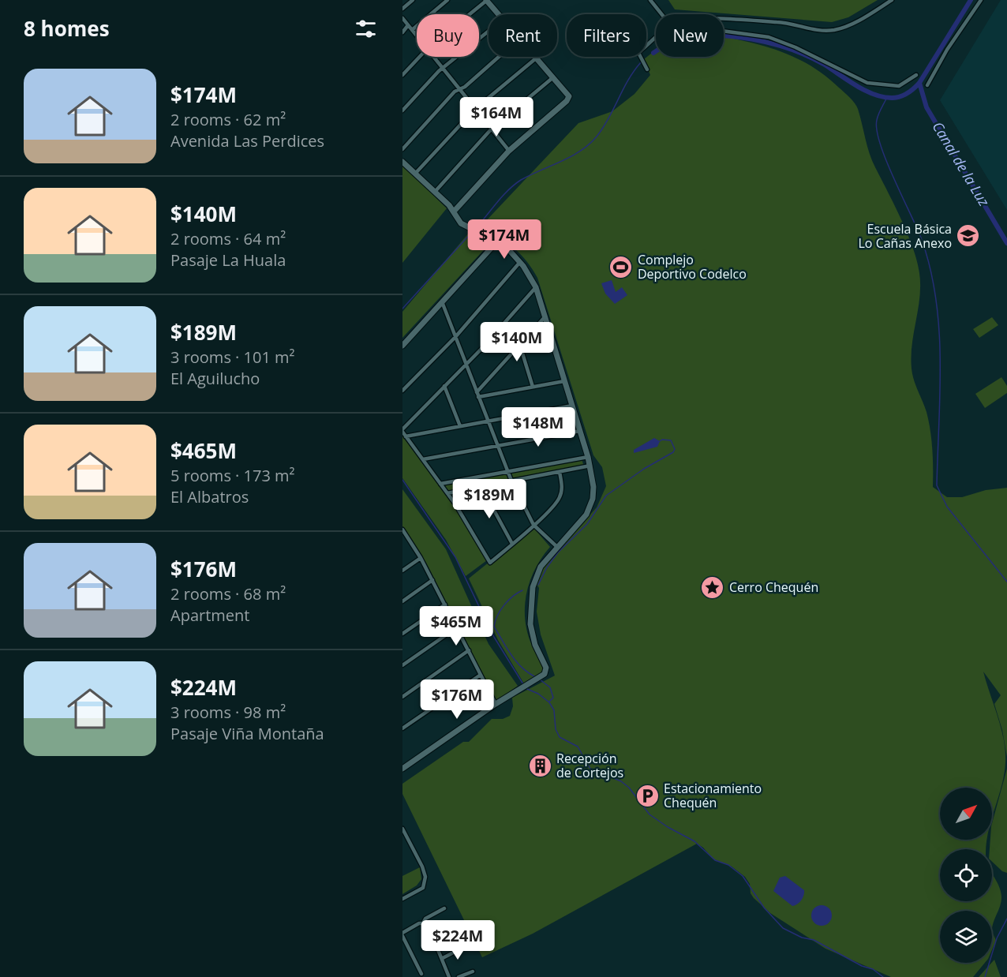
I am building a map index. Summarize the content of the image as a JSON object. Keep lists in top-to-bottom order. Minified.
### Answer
{"water":["Canal de la Luz"],"places":{"school or university":["Escuela Básica Lo Cañas Anexo"],"sports":["Complejo Deportivo Codelco"],"place":["Cerro Chequén"],"building":["Recepción de Cortejos"],"parking":["Estacionamiento Chequén"]},"north":"top right","page":{"heading":"8 homes","chip":["Buy","Rent","Filters","New"],"list":[{"name":"$174M","note":"2 rooms · 62 m² · Avenida Las Perdices"},{"name":"$140M","note":"2 rooms · 64 m² · Pasaje La Huala"},{"name":"$189M","note":"3 rooms · 101 m² · El Aguilucho"},{"name":"$465M","note":"5 rooms · 173 m² · El Albatros"},{"name":"$176M","note":"2 rooms · 68 m² · Apartment"},{"name":"$224M","note":"3 rooms · 98 m² · Pasaje Viña Montaña"}],"price":["$164M","$174M","$140M","$148M","$189M","$465M","$176M","$224M"]}}
